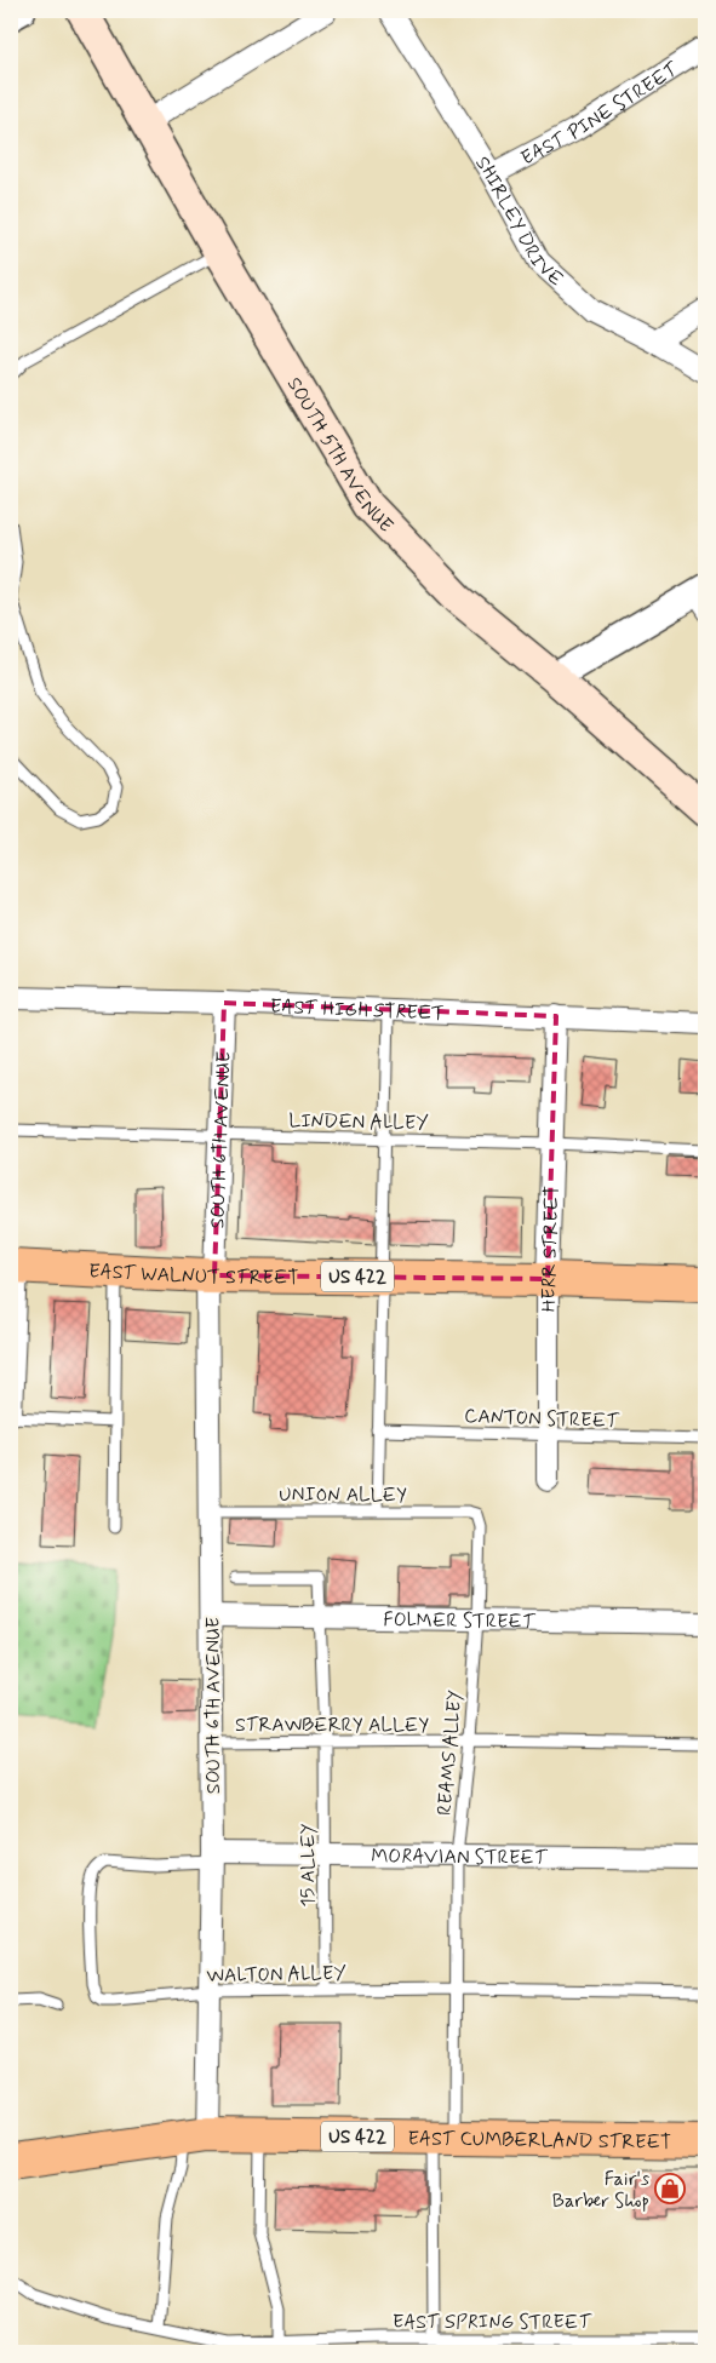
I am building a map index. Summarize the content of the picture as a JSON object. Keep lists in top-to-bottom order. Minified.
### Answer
{"streets":{"highway":["EAST WALNUT STREET","US 422","EAST CUMBERLAND STREET"],"main road":["SOUTH 5TH AVENUE"],"street":["EAST PINE STREET","SHIRLEY DRIVE","EAST HIGH STREET","SOUTH 6TH AVENUE","HERR STREET","FOLMER STREET","MORAVIAN STREET"],"lane":["LINDEN ALLEY","CANTON STREET","UNION ALLEY","STRAWBERRY ALLEY","REAMS ALLEY","15 ALLEY","WALTON ALLEY","EAST SPRING STREET"]},"crossings":[["EAST PINE STREET","SHIRLEY DRIVE"],["EAST HIGH STREET","SOUTH 6TH AVENUE"],["EAST HIGH STREET","HERR STREET"],["LINDEN ALLEY","SOUTH 6TH AVENUE"],["LINDEN ALLEY","HERR STREET"],["SOUTH 6TH AVENUE","EAST WALNUT STREET"],["SOUTH 6TH AVENUE","UNION ALLEY"],["SOUTH 6TH AVENUE","FOLMER STREET"],["SOUTH 6TH AVENUE","STRAWBERRY ALLEY"],["SOUTH 6TH AVENUE","MORAVIAN STREET"],["SOUTH 6TH AVENUE","WALTON ALLEY"],["SOUTH 6TH AVENUE","EAST CUMBERLAND STREET"],["HERR STREET","EAST WALNUT STREET"],["HERR STREET","CANTON STREET"],["UNION ALLEY","REAMS ALLEY"],["FOLMER STREET","REAMS ALLEY"],["FOLMER STREET","15 ALLEY"],["STRAWBERRY ALLEY","REAMS ALLEY"],["STRAWBERRY ALLEY","15 ALLEY"],["REAMS ALLEY","MORAVIAN STREET"],["REAMS ALLEY","WALTON ALLEY"],["REAMS ALLEY","EAST CUMBERLAND STREET"],["REAMS ALLEY","EAST SPRING STREET"],["MORAVIAN STREET","15 ALLEY"],["MORAVIAN STREET","WALTON ALLEY"],["15 ALLEY","WALTON ALLEY"]],"places":{"shop":["Fair's Barber Shop"]}}
